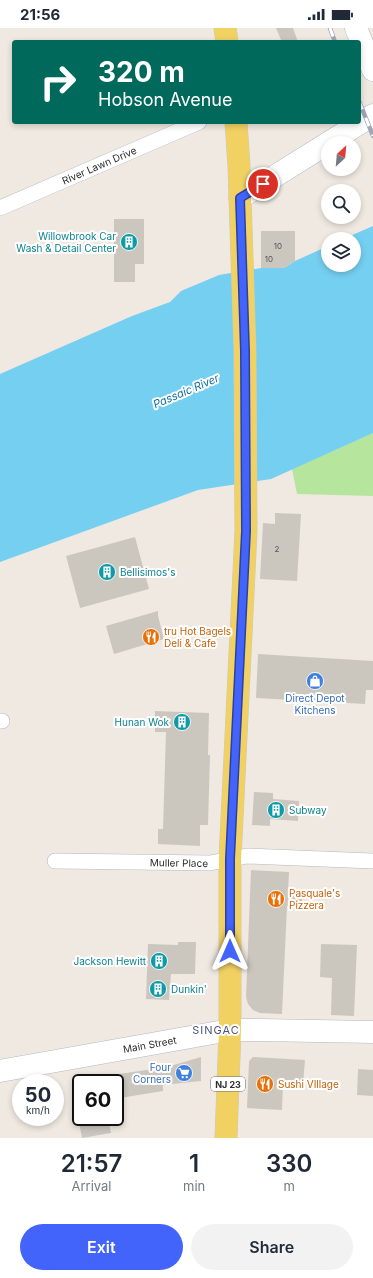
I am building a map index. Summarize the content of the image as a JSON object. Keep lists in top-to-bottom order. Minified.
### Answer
{"streets":{"main road":["Main Street","NJ 23"],"street":["River Lawn Drive","Muller Place"]},"crossings":[["Muller Place","NJ 23"],["Main Street","NJ 23"]],"districts":["SINGAC"],"water":["Passaic River"],"places":{"building":["Willowbrook Car Wash & Detail Center","Bellisimos's","Hunan Wok","Subway","Jackson Hewitt","Dunkin'"],"restaurant":["tru Hot Bagels Deli & Cafe","Pasquale's Pizzera","Sushi VIllage"],"shop":["Direct Depot Kitchens"],"supermarket":["Four Corners"]},"house_numbers":["10","10","2"],"north":"top right","page":{"status":"21:56","turn":["320 m","Hobson Avenue"],"speed":"50 km/h","limit":"60","eta":["21:57","Arrival","1","min","330","m"],"buttons":["Exit","Share"]}}
